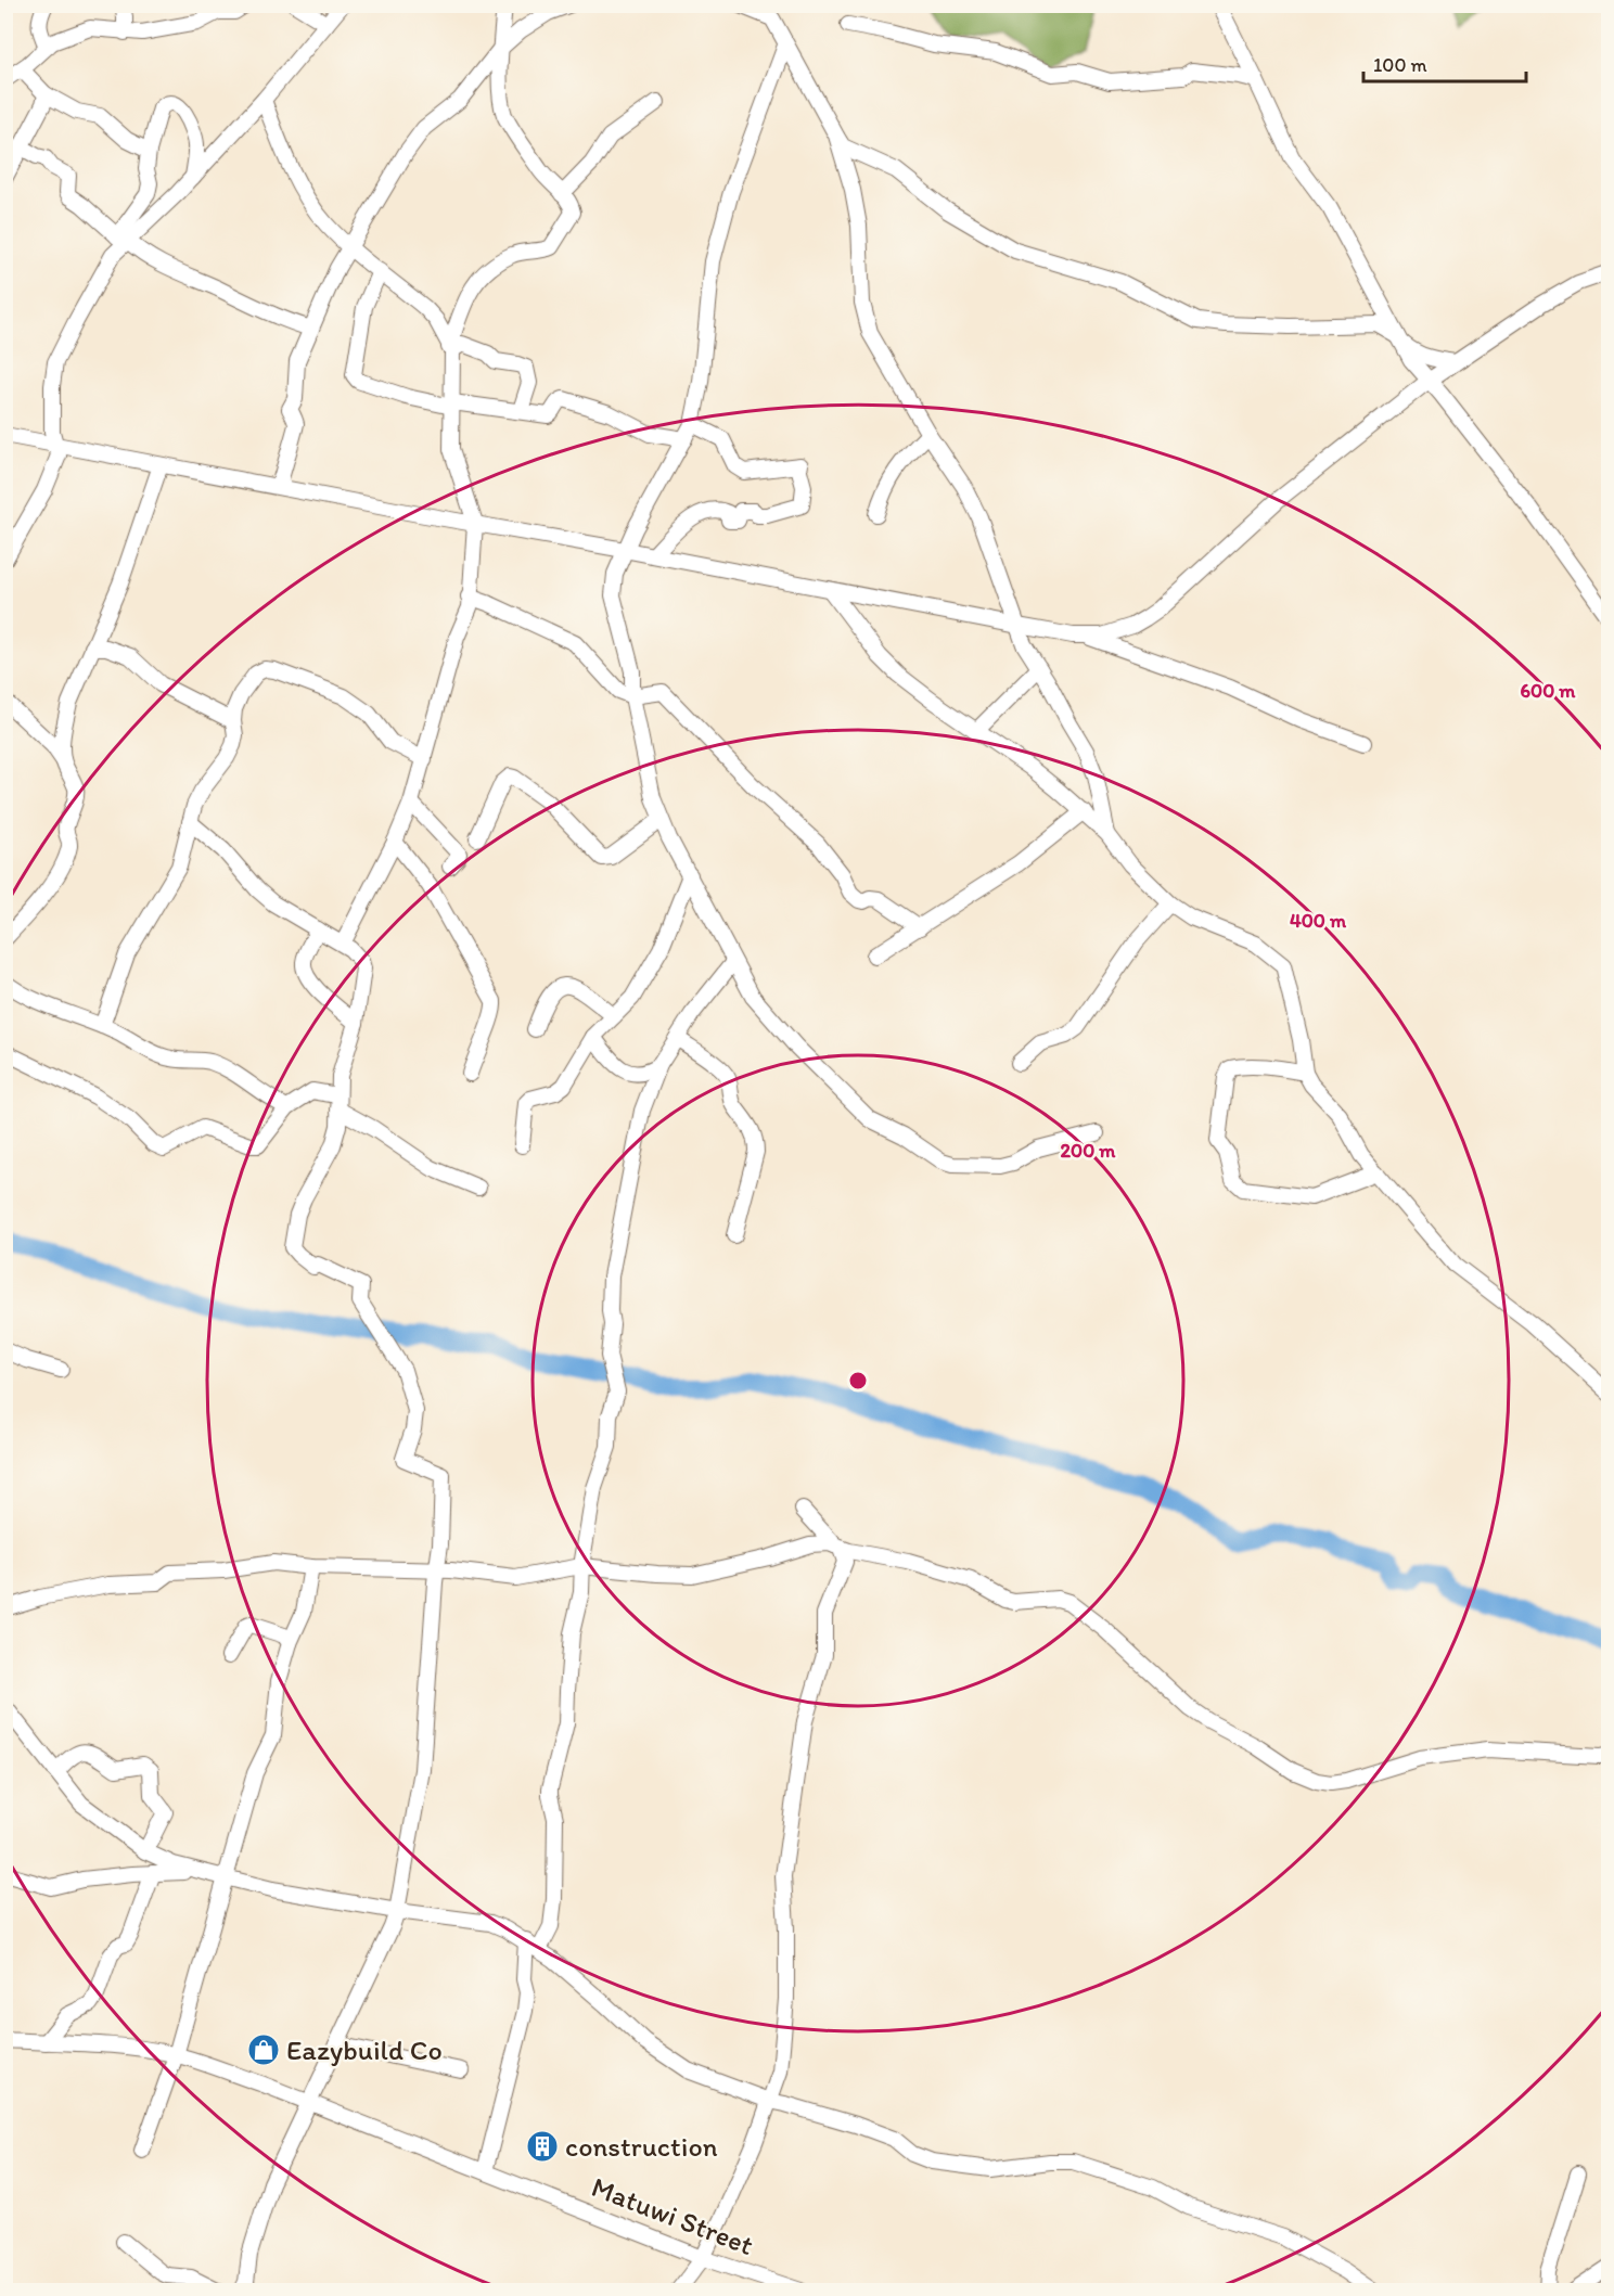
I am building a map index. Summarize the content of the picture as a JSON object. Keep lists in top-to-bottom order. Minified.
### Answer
{"streets":{"street":["Matuwi Street"]},"places":{"shop":["Eazybuild Co"],"building":["construction"]},"scale_bar":"100 m","rings":["600 m","400 m","200 m"]}
